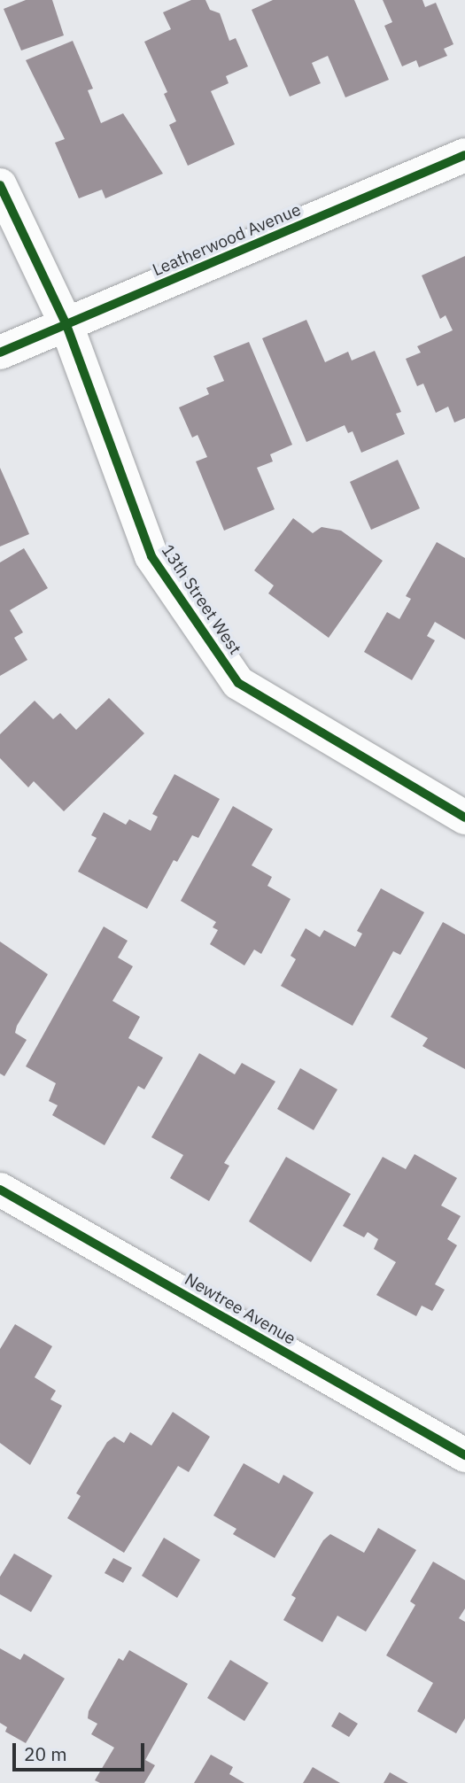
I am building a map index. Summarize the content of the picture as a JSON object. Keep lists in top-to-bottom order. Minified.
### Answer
{"streets":{"street":["Leatherwood Avenue","13th Street West","Newtree Avenue"]},"crossings":[["Leatherwood Avenue","13th Street West"]],"scale_bar":"20 m"}
